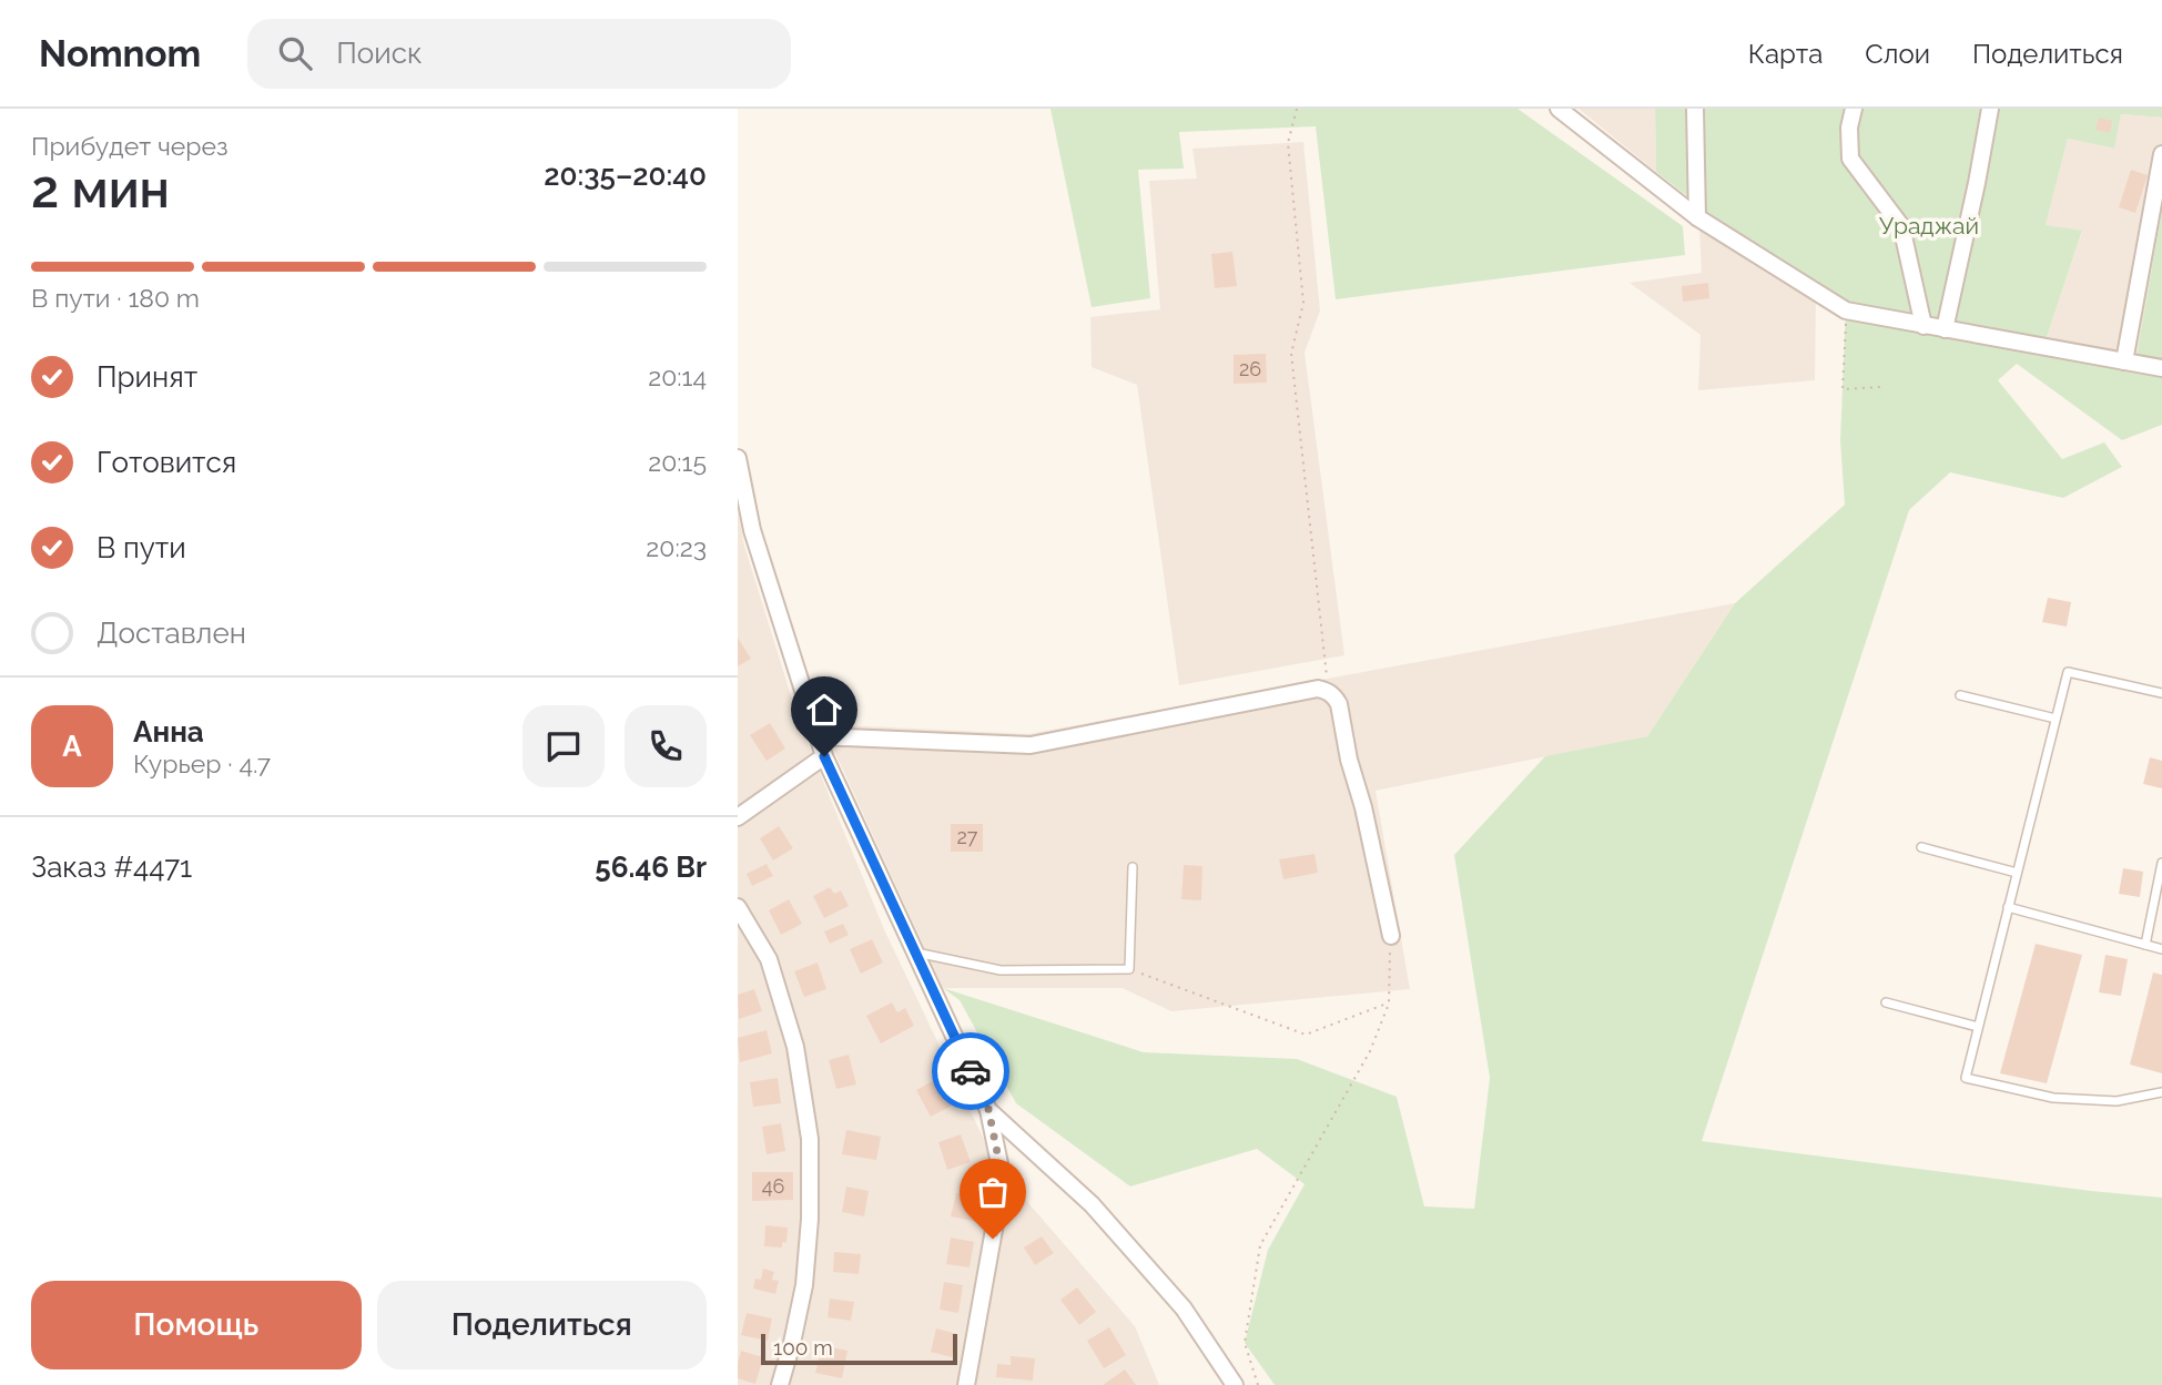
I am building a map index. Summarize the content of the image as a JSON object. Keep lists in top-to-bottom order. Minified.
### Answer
{"parks":["Ураджай"],"house_numbers":["26","27","46"],"scale_bar":"100 m","page":{"header":"Nomnom","search":"Поиск","nav":["Карта","Слои","Поделиться"],"heading":["2 мин","Прибудет через","20:35–20:40"],"panel":["Анна","Курьер · 4.7","Заказ #4471","56.46 Br"],"bar":"В пути · 180 m","list":[["Принят","20:14"],["Готовится","20:15"],["В пути","20:23"],"Доставлен"],"round":"А","buttons":["Помощь","Поделиться"],"scale":"100 m"}}
